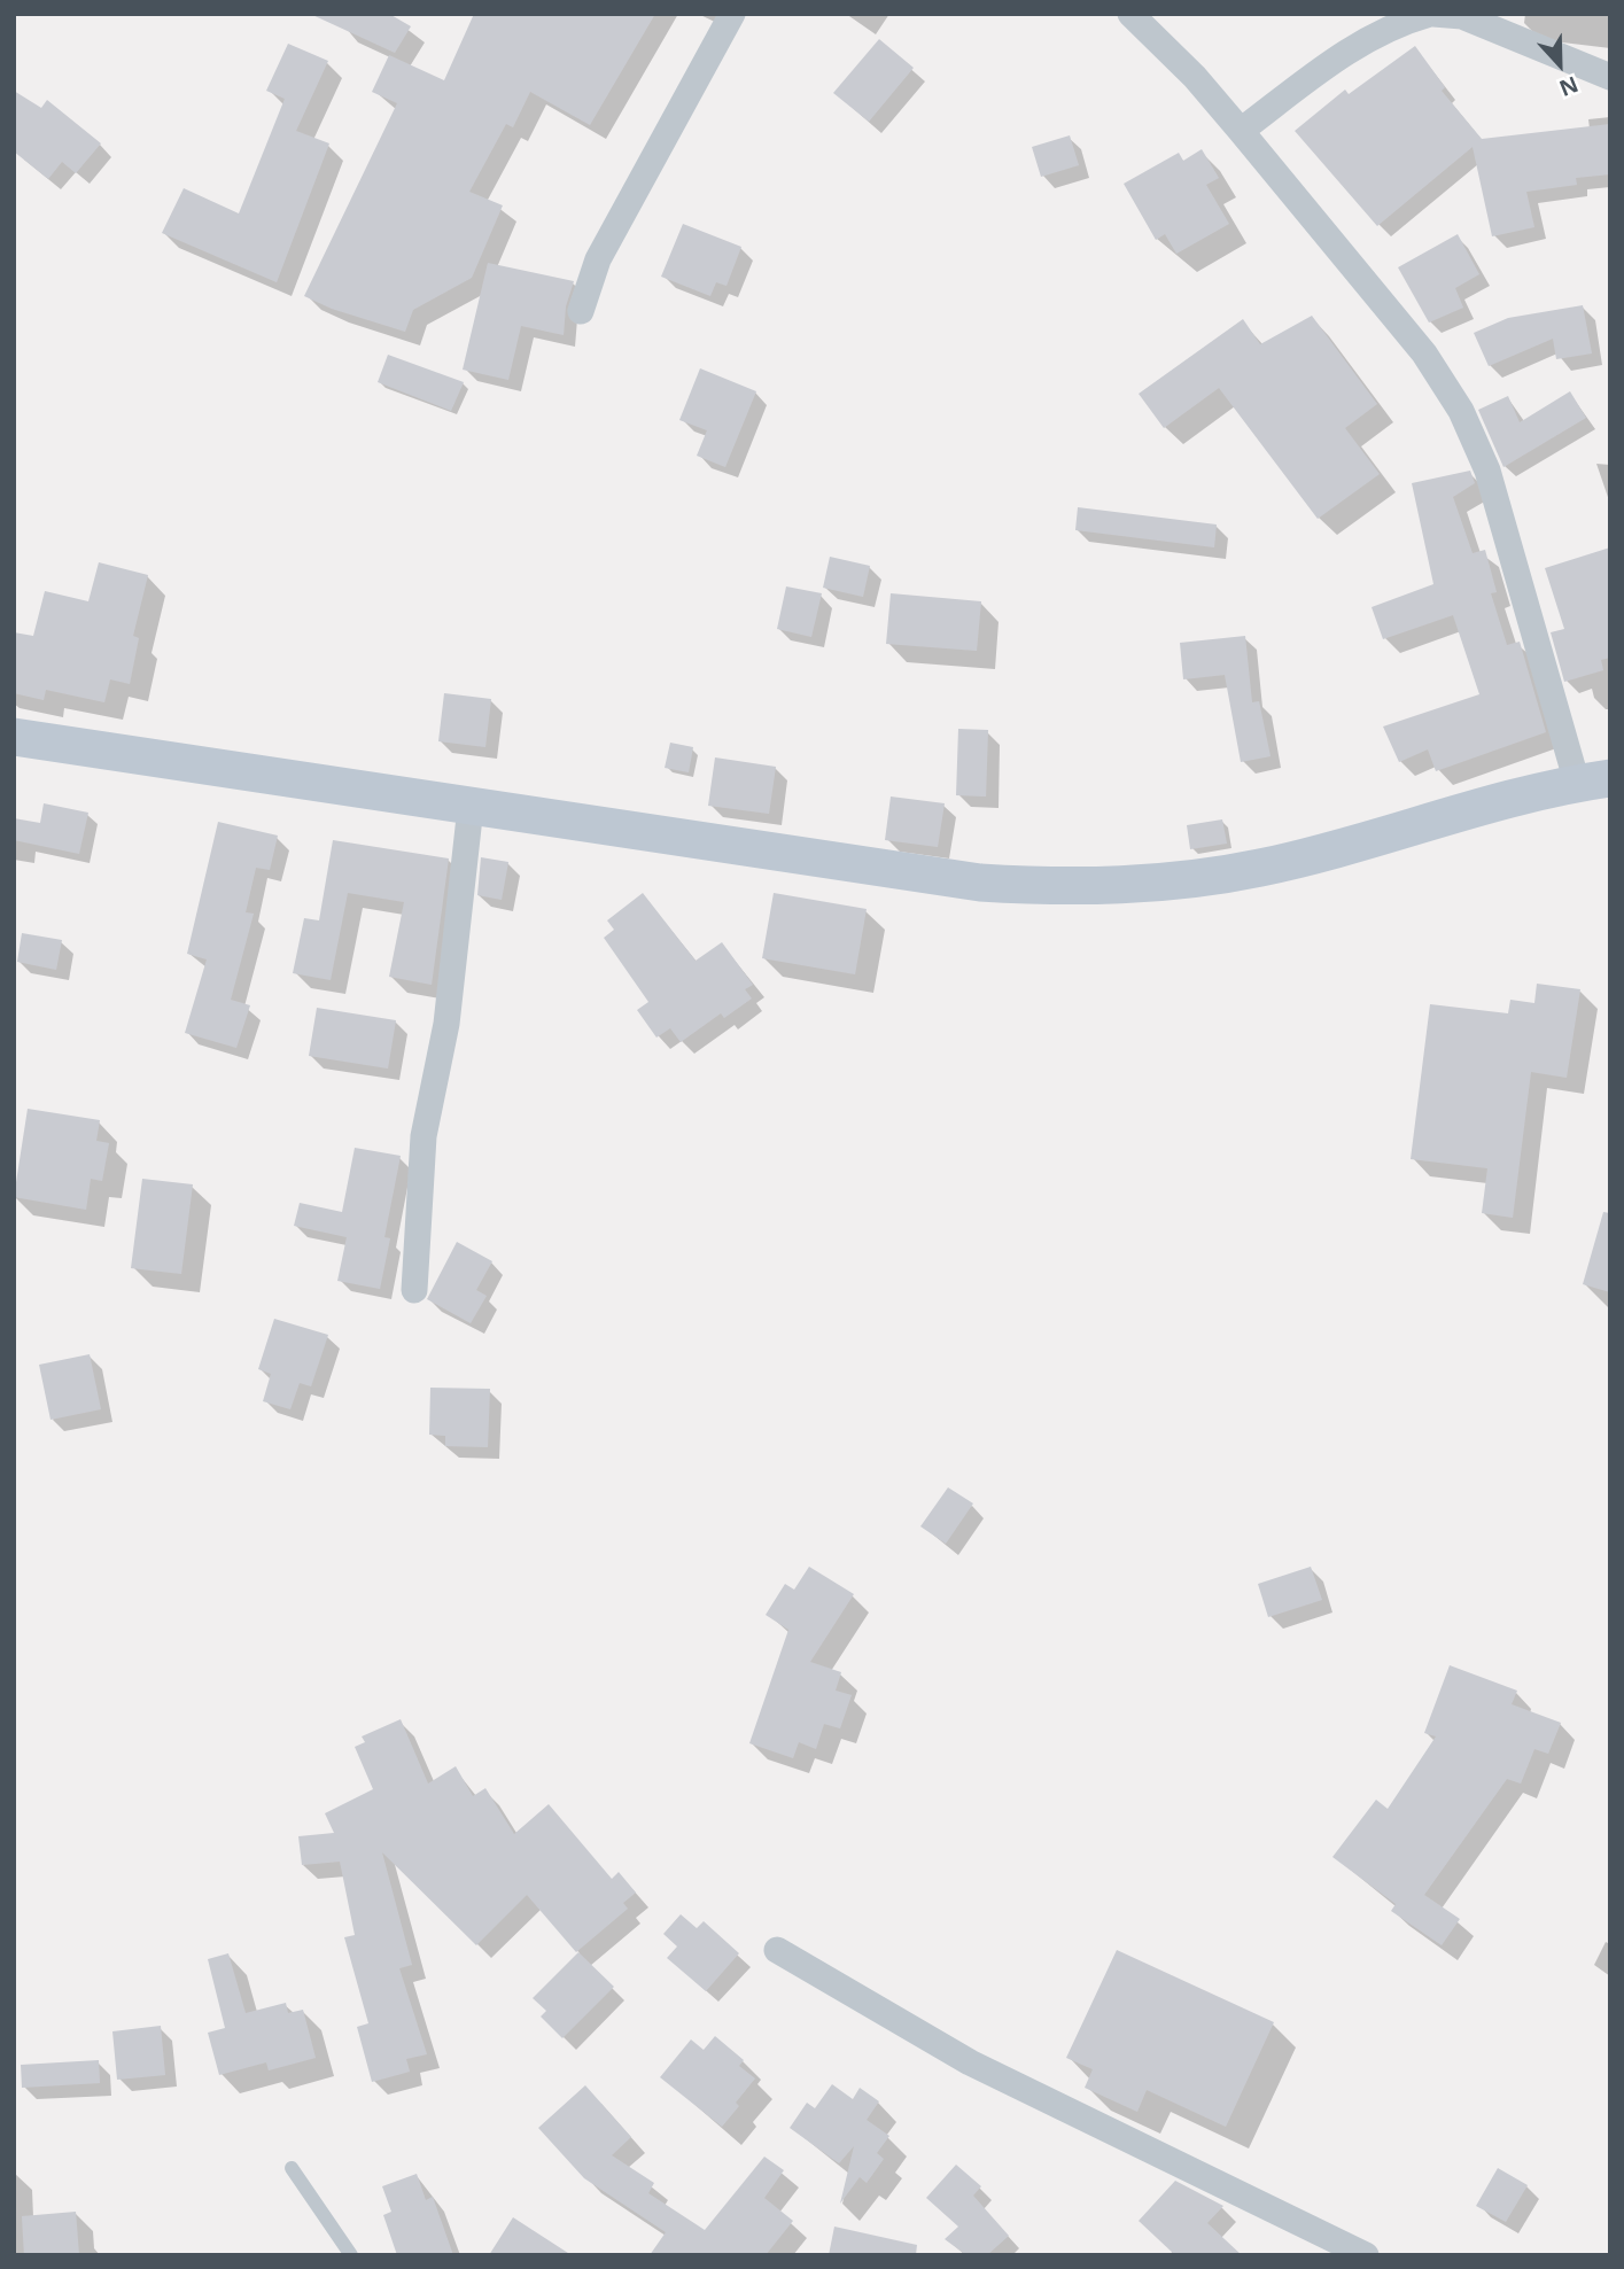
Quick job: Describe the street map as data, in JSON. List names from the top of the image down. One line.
{"north":"bottom"}
